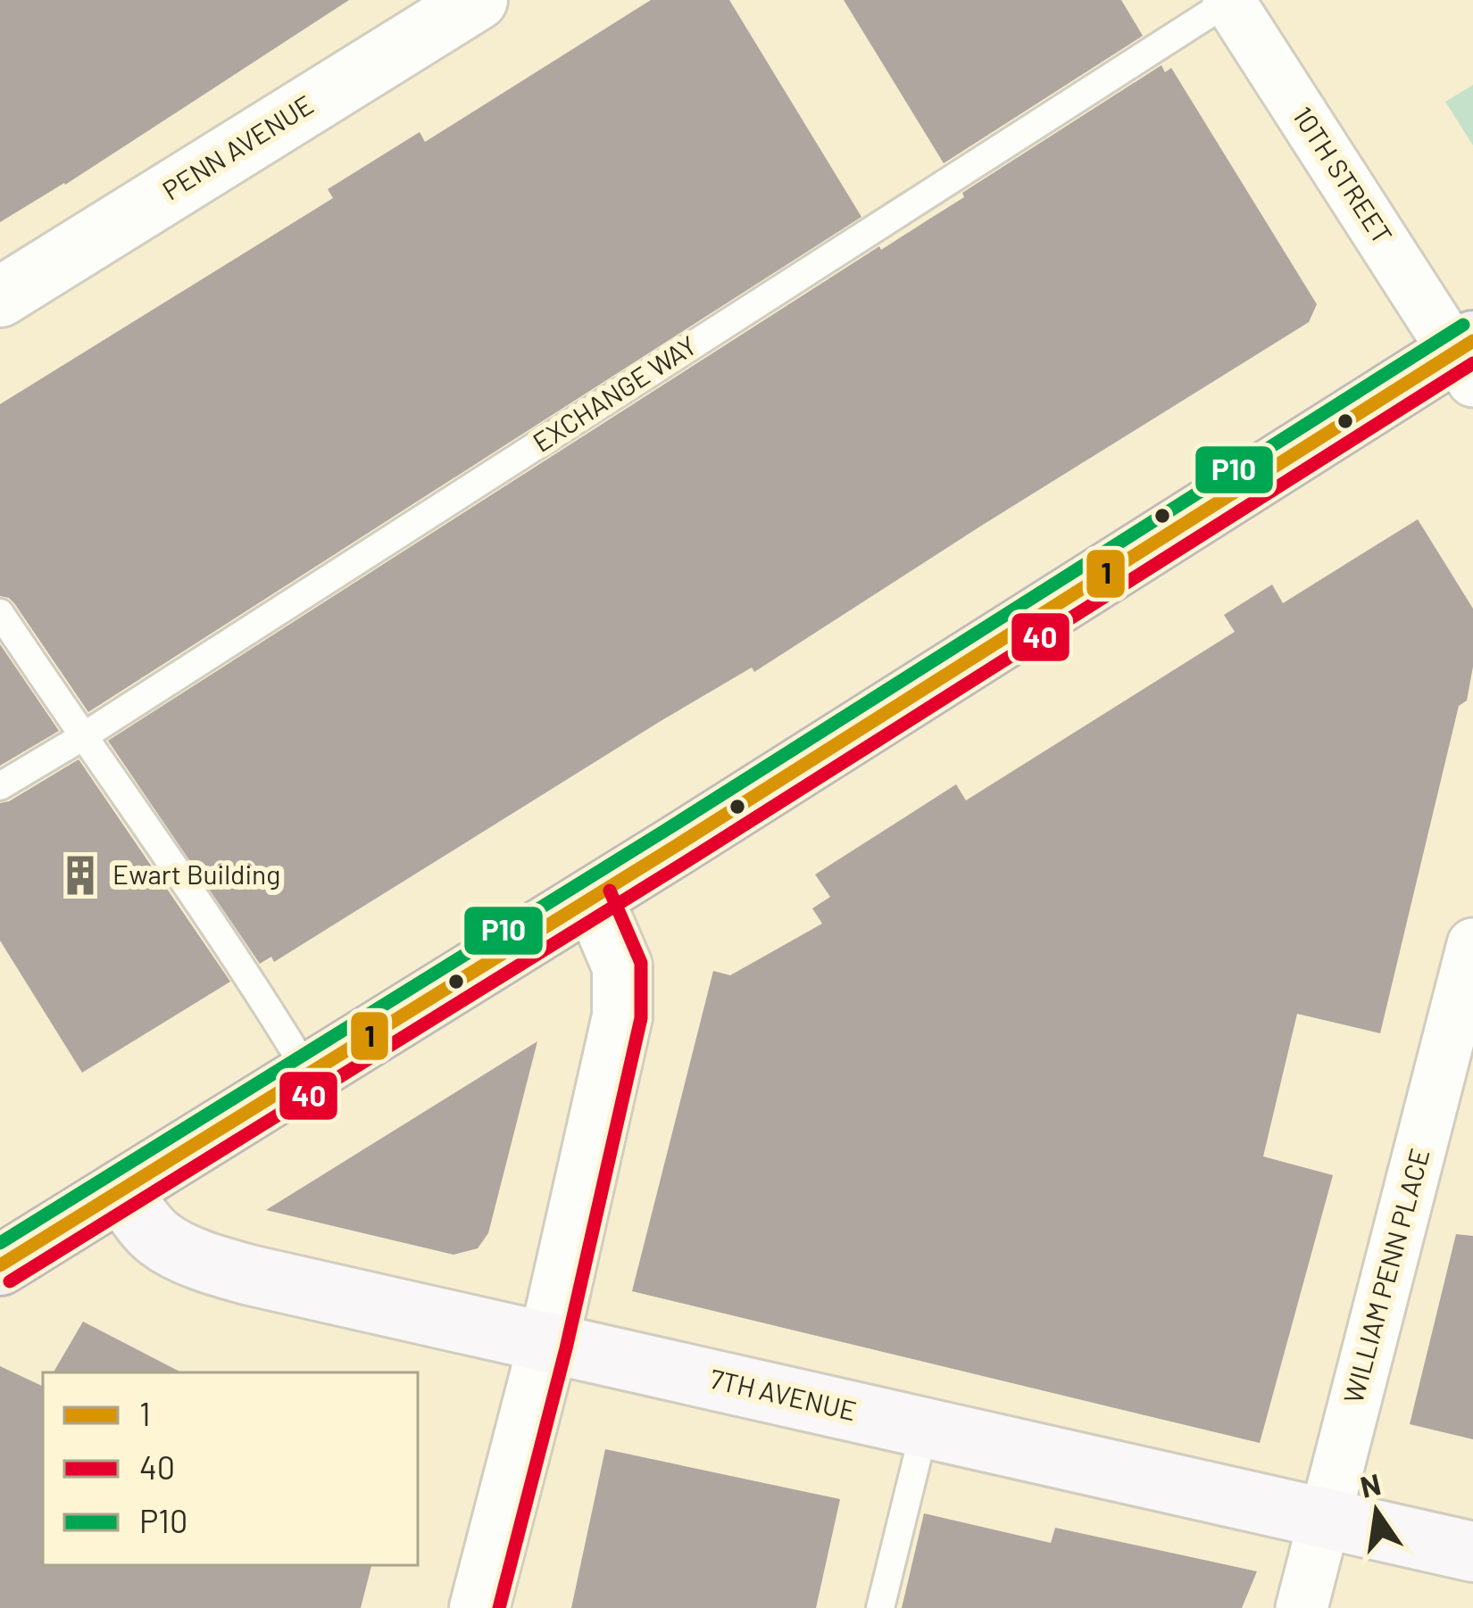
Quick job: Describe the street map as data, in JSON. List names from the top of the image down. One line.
{"streets":{"main road":["7TH AVENUE"],"street":["PENN AVENUE","10TH STREET","WILLIAM PENN PLACE"],"lane":["EXCHANGE WAY"]},"crossings":[["10TH STREET","EXCHANGE WAY"],["WILLIAM PENN PLACE","7TH AVENUE"]],"places":{"building":["Ewart Building"]},"lines":["transit line P10","transit line 1","transit line 40"],"legend":["1","40","P10"],"north":"top"}
